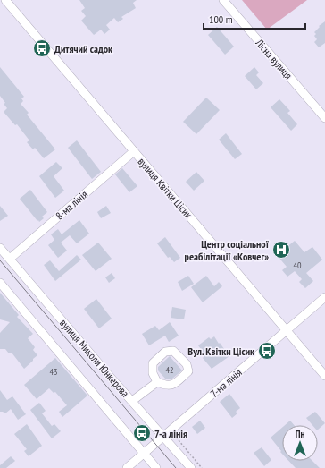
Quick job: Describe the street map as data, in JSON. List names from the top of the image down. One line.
{"streets":{"street":["Лісна вулиця","вулиця Квітки Цісик","8-ма лінія","вулиця Миколи Юнкерова","7-ма лінія"]},"crossings":[["вулиця Квітки Цісик","8-ма лінія"],["вулиця Квітки Цісик","7-ма лінія"],["8-ма лінія","вулиця Миколи Юнкерова"],["вулиця Миколи Юнкерова","7-ма лінія"]],"places":{"bus stop":["Дитячий садок","Вул. Квітки Цісик","7-а лінія"],"hospital":["Центр соціальної реабілітації «Ковчег»"]},"house_numbers":["40","42","43"],"scale_bar":"100 m","north":"top"}
